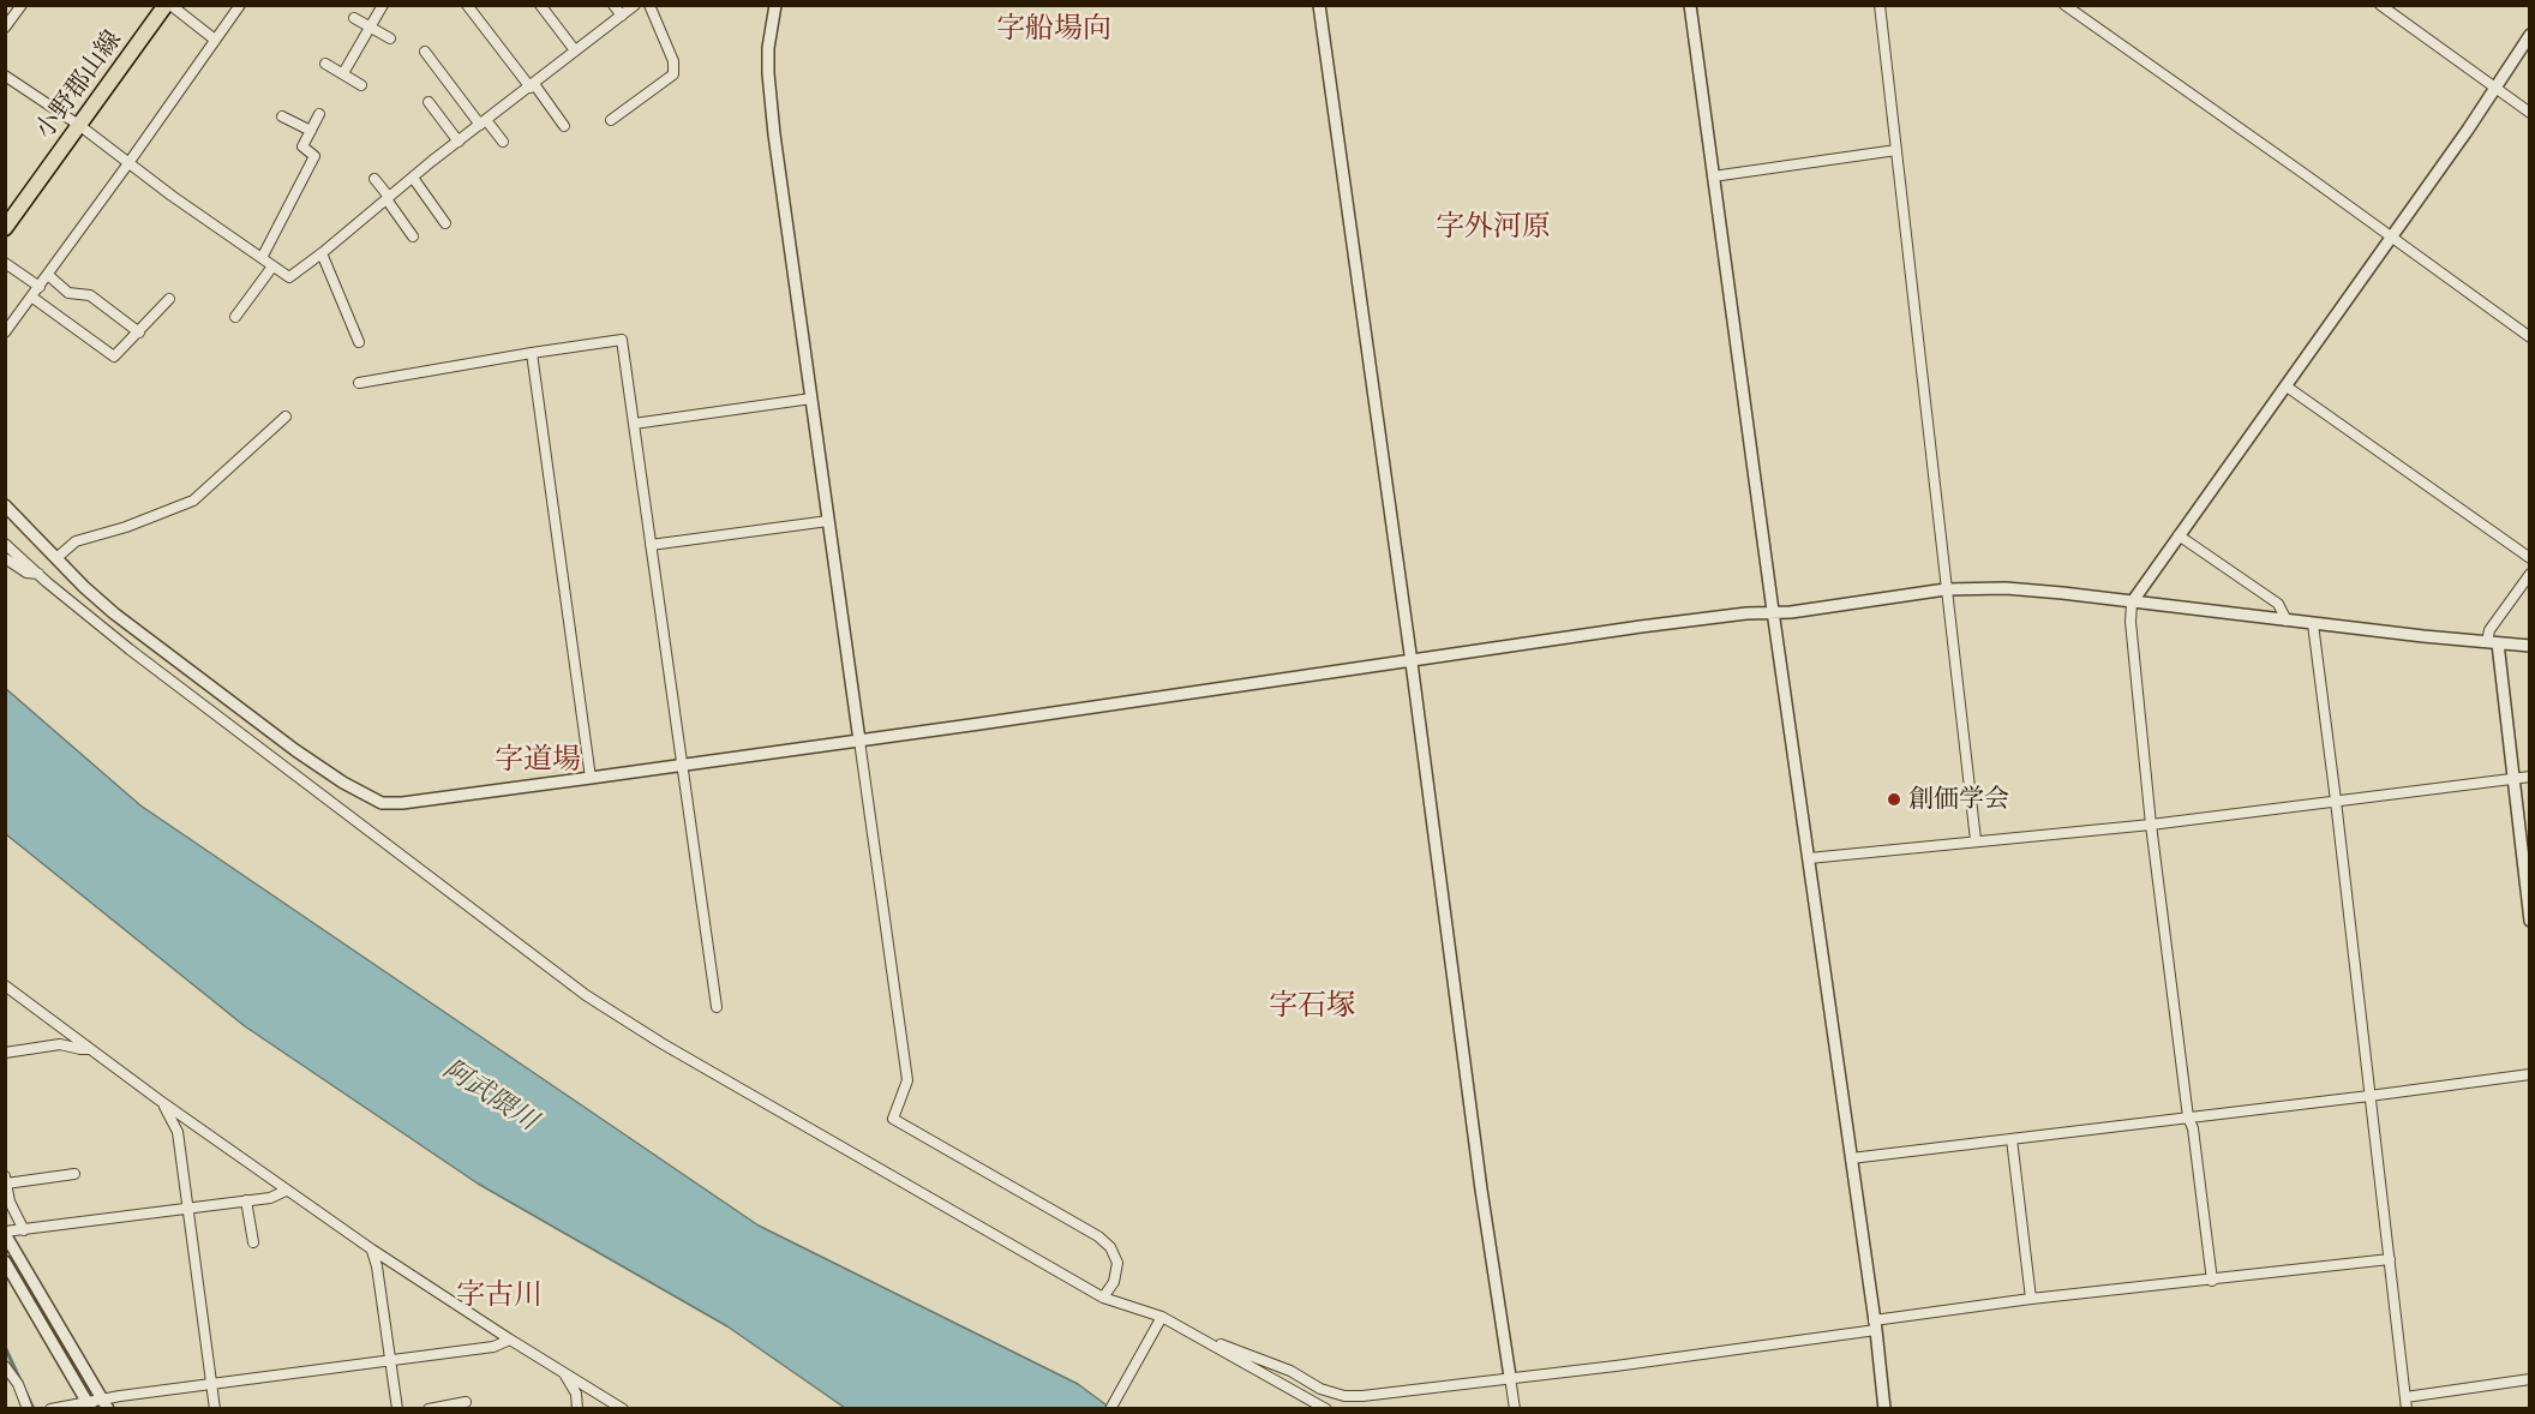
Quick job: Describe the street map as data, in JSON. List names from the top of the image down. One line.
{"streets":{"main road":["小野郡山線"]},"districts":["字船場向","字外河原","字道場","字石塚","字古川"],"water":["阿武隈川"],"places":["創価学会"]}
